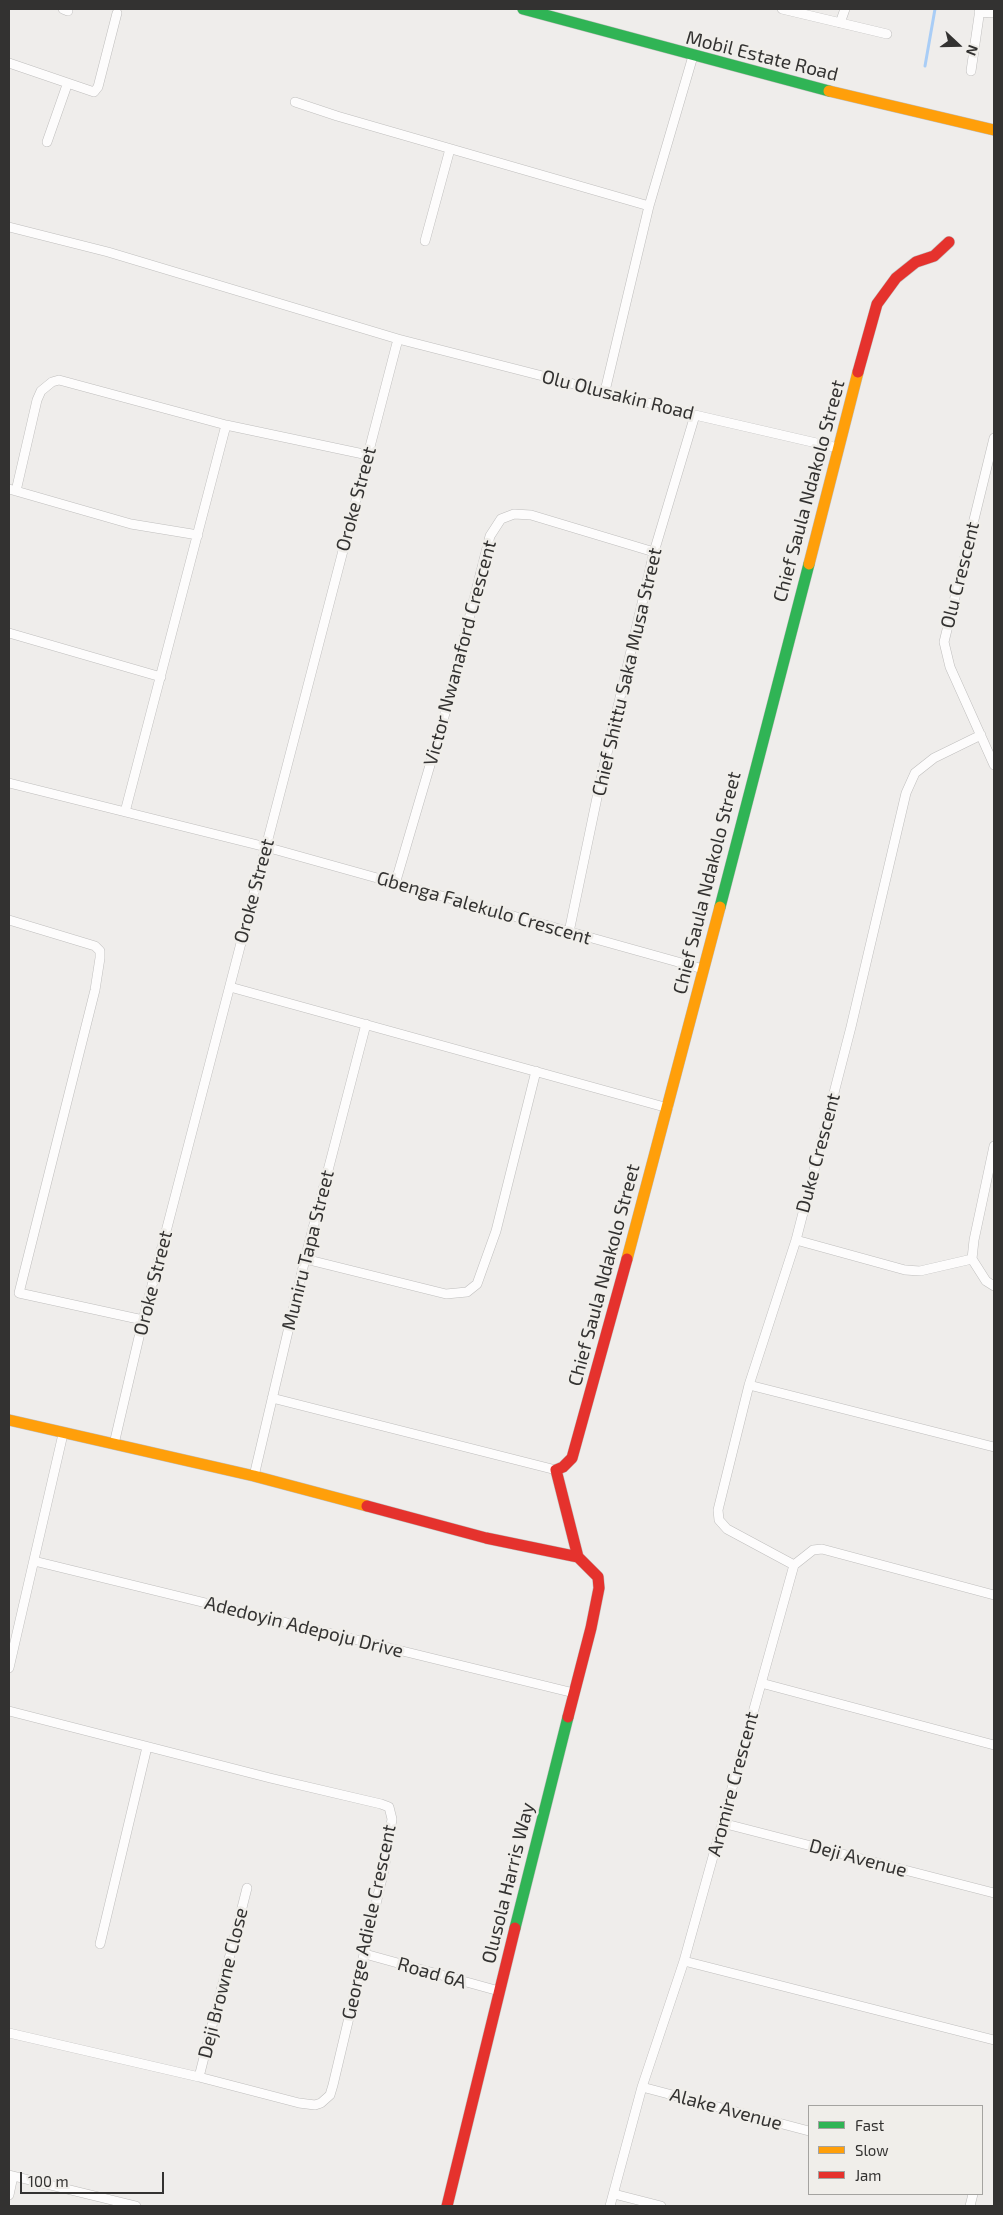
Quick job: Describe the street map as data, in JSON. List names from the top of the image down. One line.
{"streets":{"street":["Mobil Estate Road","Olu Olusakin Road","Chief Saula Ndakolo Street","Oroke Street","Olu Crescent","Victor Nwanaford Crescent","Chief Shittu Saka Musa Street","Gbenga Falekulo Crescent","Duke Crescent","Muniru Tapa Street","Adedoyin Adepoju Drive","Aromire Crescent","Deji Avenue","Olusola Harris Way","George Adiele Crescent","Road 6A","Deji Browne Close","Alake Avenue"]},"crossings":[["Olu Olusakin Road","Chief Saula Ndakolo Street"],["Olu Olusakin Road","Oroke Street"],["Olu Olusakin Road","Chief Shittu Saka Musa Street"],["Chief Saula Ndakolo Street","Gbenga Falekulo Crescent"],["Oroke Street","Gbenga Falekulo Crescent"],["Olu Crescent","Duke Crescent"],["Victor Nwanaford Crescent","Chief Shittu Saka Musa Street"],["Victor Nwanaford Crescent","Gbenga Falekulo Crescent"],["Chief Shittu Saka Musa Street","Gbenga Falekulo Crescent"],["Duke Crescent","Aromire Crescent"],["Adedoyin Adepoju Drive","Olusola Harris Way"],["Aromire Crescent","Deji Avenue"],["Aromire Crescent","Alake Avenue"],["Olusola Harris Way","Road 6A"],["George Adiele Crescent","Road 6A"],["George Adiele Crescent","Deji Browne Close"]],"legend":["Fast","Slow","Jam"],"scale_bar":"100 m","north":"right"}
